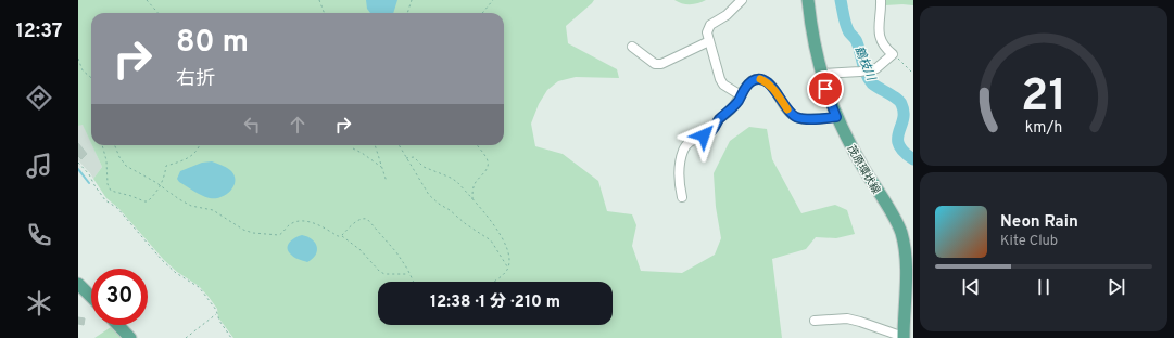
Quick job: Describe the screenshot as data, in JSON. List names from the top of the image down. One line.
{"streets":{"main road":["茂原環状線"]},"water":["鶴枝川"],"page":{"tabs":"12:37","turn":["80 m","右折"],"song":["Neon Rain","Kite Club"],"limit":"30","trip":"12:38 · 1 分 · 210 m","gauge":["21","km/h"]}}
